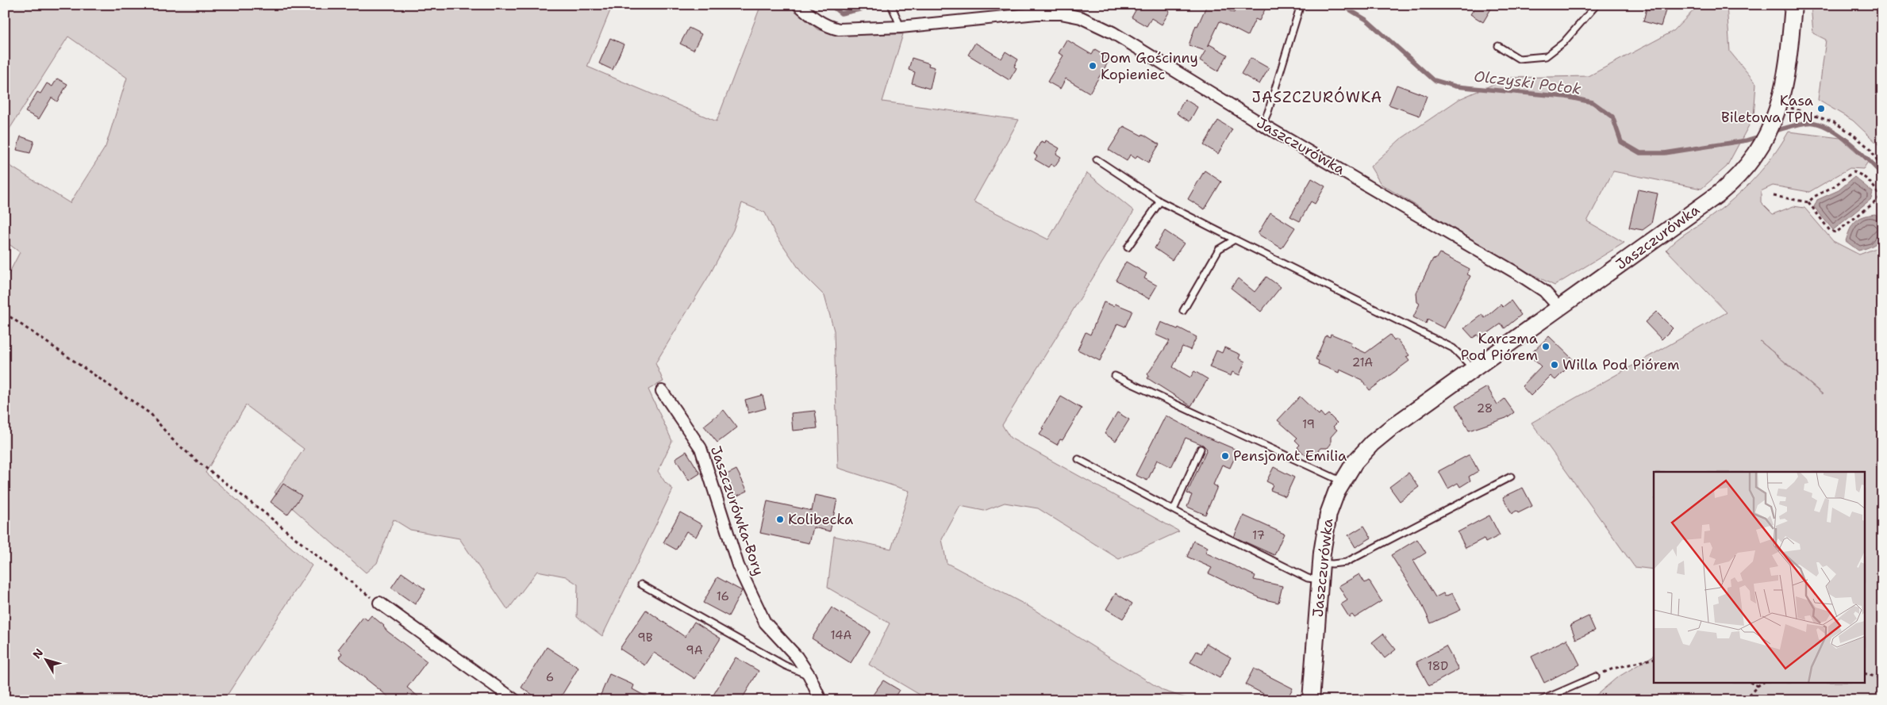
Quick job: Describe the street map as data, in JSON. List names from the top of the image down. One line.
{"streets":{"street":["Jaszczurówka","Jaszczurówka-Bory"]},"districts":["JASZCZURÓWKA"],"water":["Olczyski Potok"],"places":["Dom Gościnny Kopieniec","Kasa Biletowa TPN","Karczma Pod Piórem","Willa Pod Piórem","Pensjonat Emilia","Kolibecka"],"house_numbers":["21A","28","19","17","16","14A","9B","9A","18D","6"],"north":"top left"}
